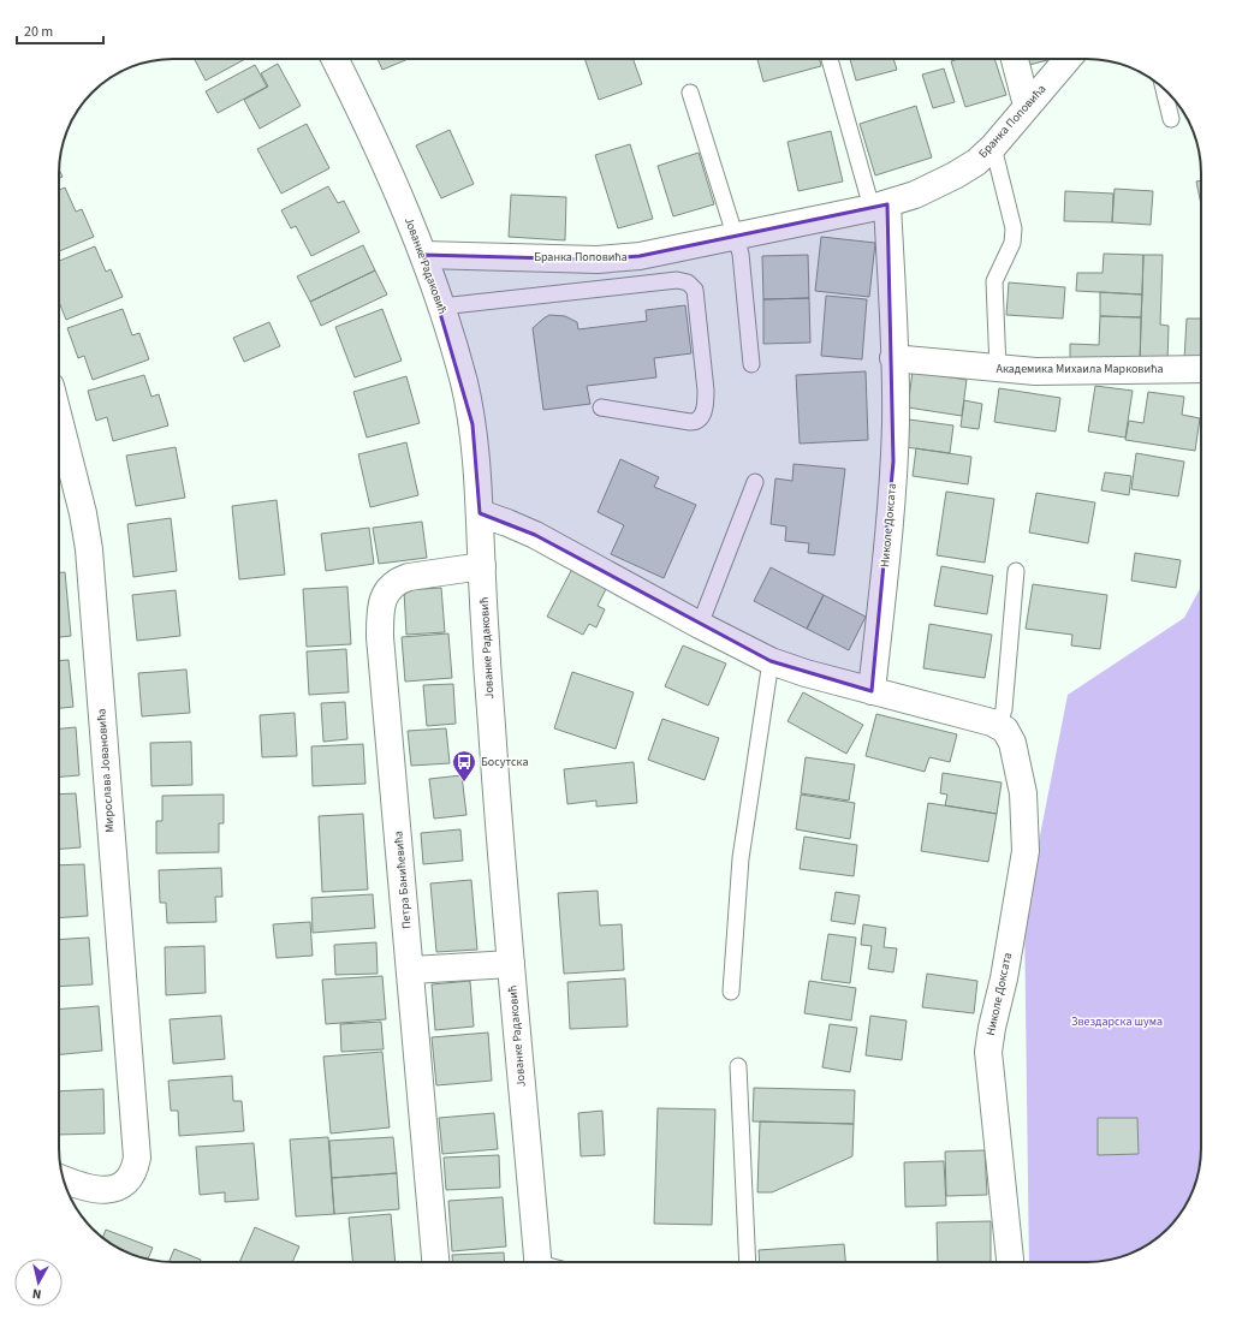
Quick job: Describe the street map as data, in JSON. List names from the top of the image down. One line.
{"streets":{"street":["Бранка Поповића","Јованке Радаковић","Академика Михаила Марковића","Николе Доксата","Мирослава Јовановића","Петра Банићевића"]},"crossings":[["Бранка Поповића","Јованке Радаковић"],["Јованке Радаковић","Петра Банићевића"],["Академика Михаила Марковића","Николе Доксата"]],"parks":["Звездарска шума"],"places":{"bus stop":["Босутска"]},"scale_bar":"20 m","north":"bottom"}
